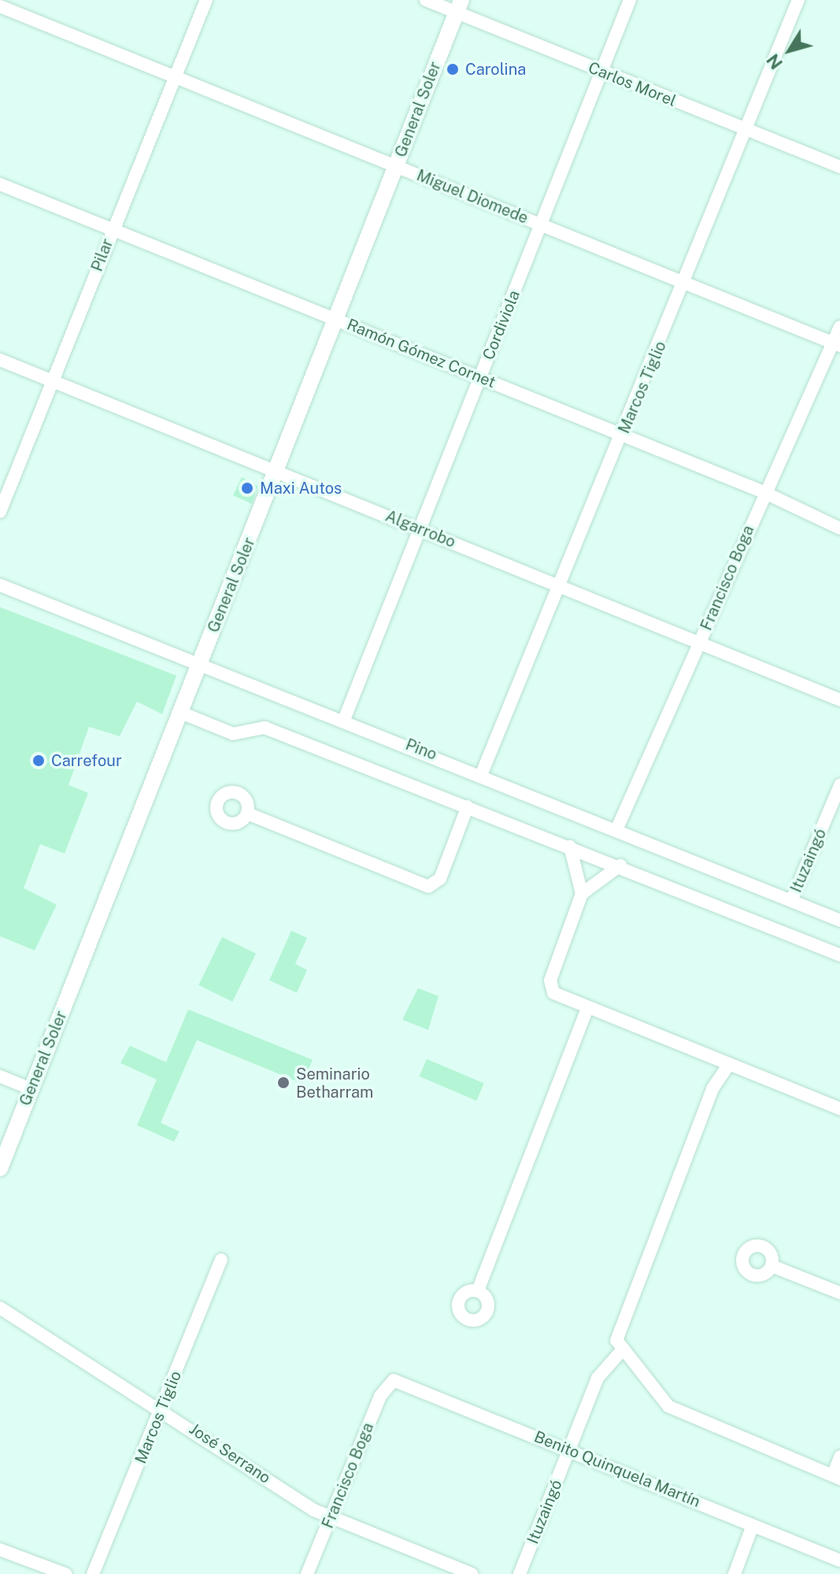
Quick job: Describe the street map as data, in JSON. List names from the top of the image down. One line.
{"streets":{"street":["Carlos Morel","General Soler","Miguel Diomede","Pilar","Cordiviola","Ramón Gómez Cornet","Marcos Tiglio","Algarrobo","Francisco Boga","Pino","Ituzaingó","José Serrano","Benito Quinquela Martín"]},"crossings":[["Carlos Morel","General Soler"],["Carlos Morel","Cordiviola"],["Carlos Morel","Marcos Tiglio"],["General Soler","Miguel Diomede"],["General Soler","Ramón Gómez Cornet"],["General Soler","Algarrobo"],["General Soler","Pino"],["Miguel Diomede","Pilar"],["Miguel Diomede","Cordiviola"],["Miguel Diomede","Marcos Tiglio"],["Miguel Diomede","Francisco Boga"],["Pilar","Ramón Gómez Cornet"],["Pilar","Algarrobo"],["Cordiviola","Ramón Gómez Cornet"],["Cordiviola","Algarrobo"],["Cordiviola","Pino"],["Ramón Gómez Cornet","Marcos Tiglio"],["Ramón Gómez Cornet","Francisco Boga"],["Marcos Tiglio","Algarrobo"],["Marcos Tiglio","Pino"],["Marcos Tiglio","José Serrano"],["Algarrobo","Francisco Boga"],["Francisco Boga","Pino"],["Francisco Boga","José Serrano"],["Francisco Boga","Benito Quinquela Martín"],["Pino","Ituzaingó"],["Ituzaingó","Benito Quinquela Martín"]],"places":["Carolina","Maxi Autos","Carrefour","Seminario Betharram"],"north":"bottom left"}
